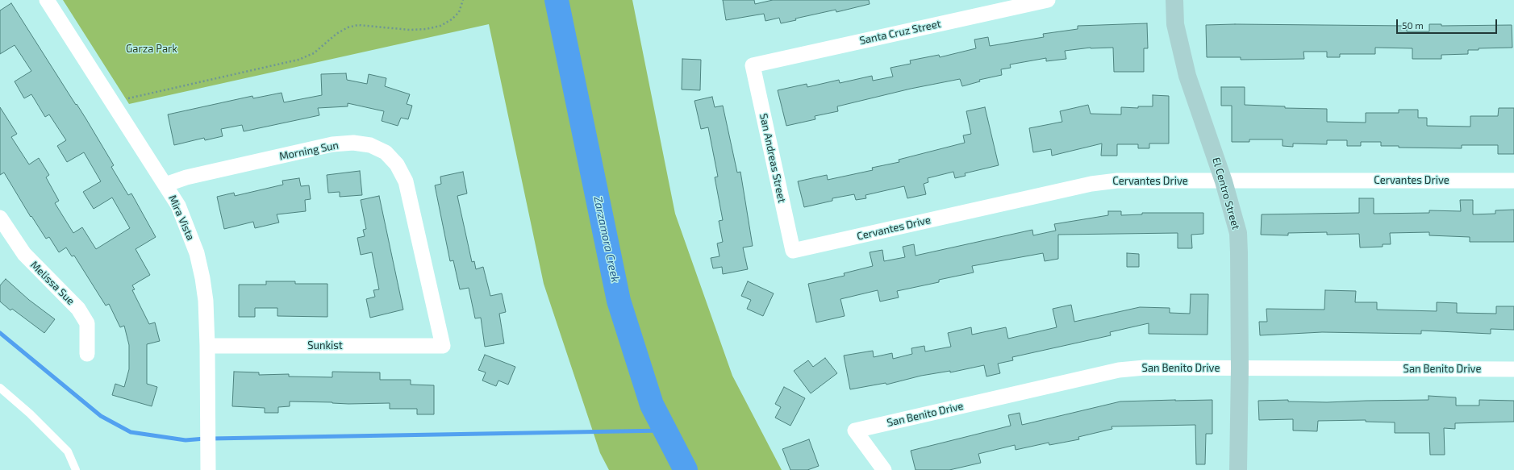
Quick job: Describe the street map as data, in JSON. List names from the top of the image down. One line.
{"streets":{"street":["Santa Cruz Street","Morning Sun","San Andreas Street","Cervantes Drive","El Centro Street","Mira Vista","Melissa Sue","Sunkist","San Benito Drive"]},"crossings":[["Santa Cruz Street","San Andreas Street"],["Morning Sun","Mira Vista"],["Morning Sun","Sunkist"],["San Andreas Street","Cervantes Drive"],["Cervantes Drive","El Centro Street"],["El Centro Street","San Benito Drive"],["Mira Vista","Sunkist"]],"water":["Zarzamora Creek"],"parks":["Garza Park"],"scale_bar":"50 m"}
